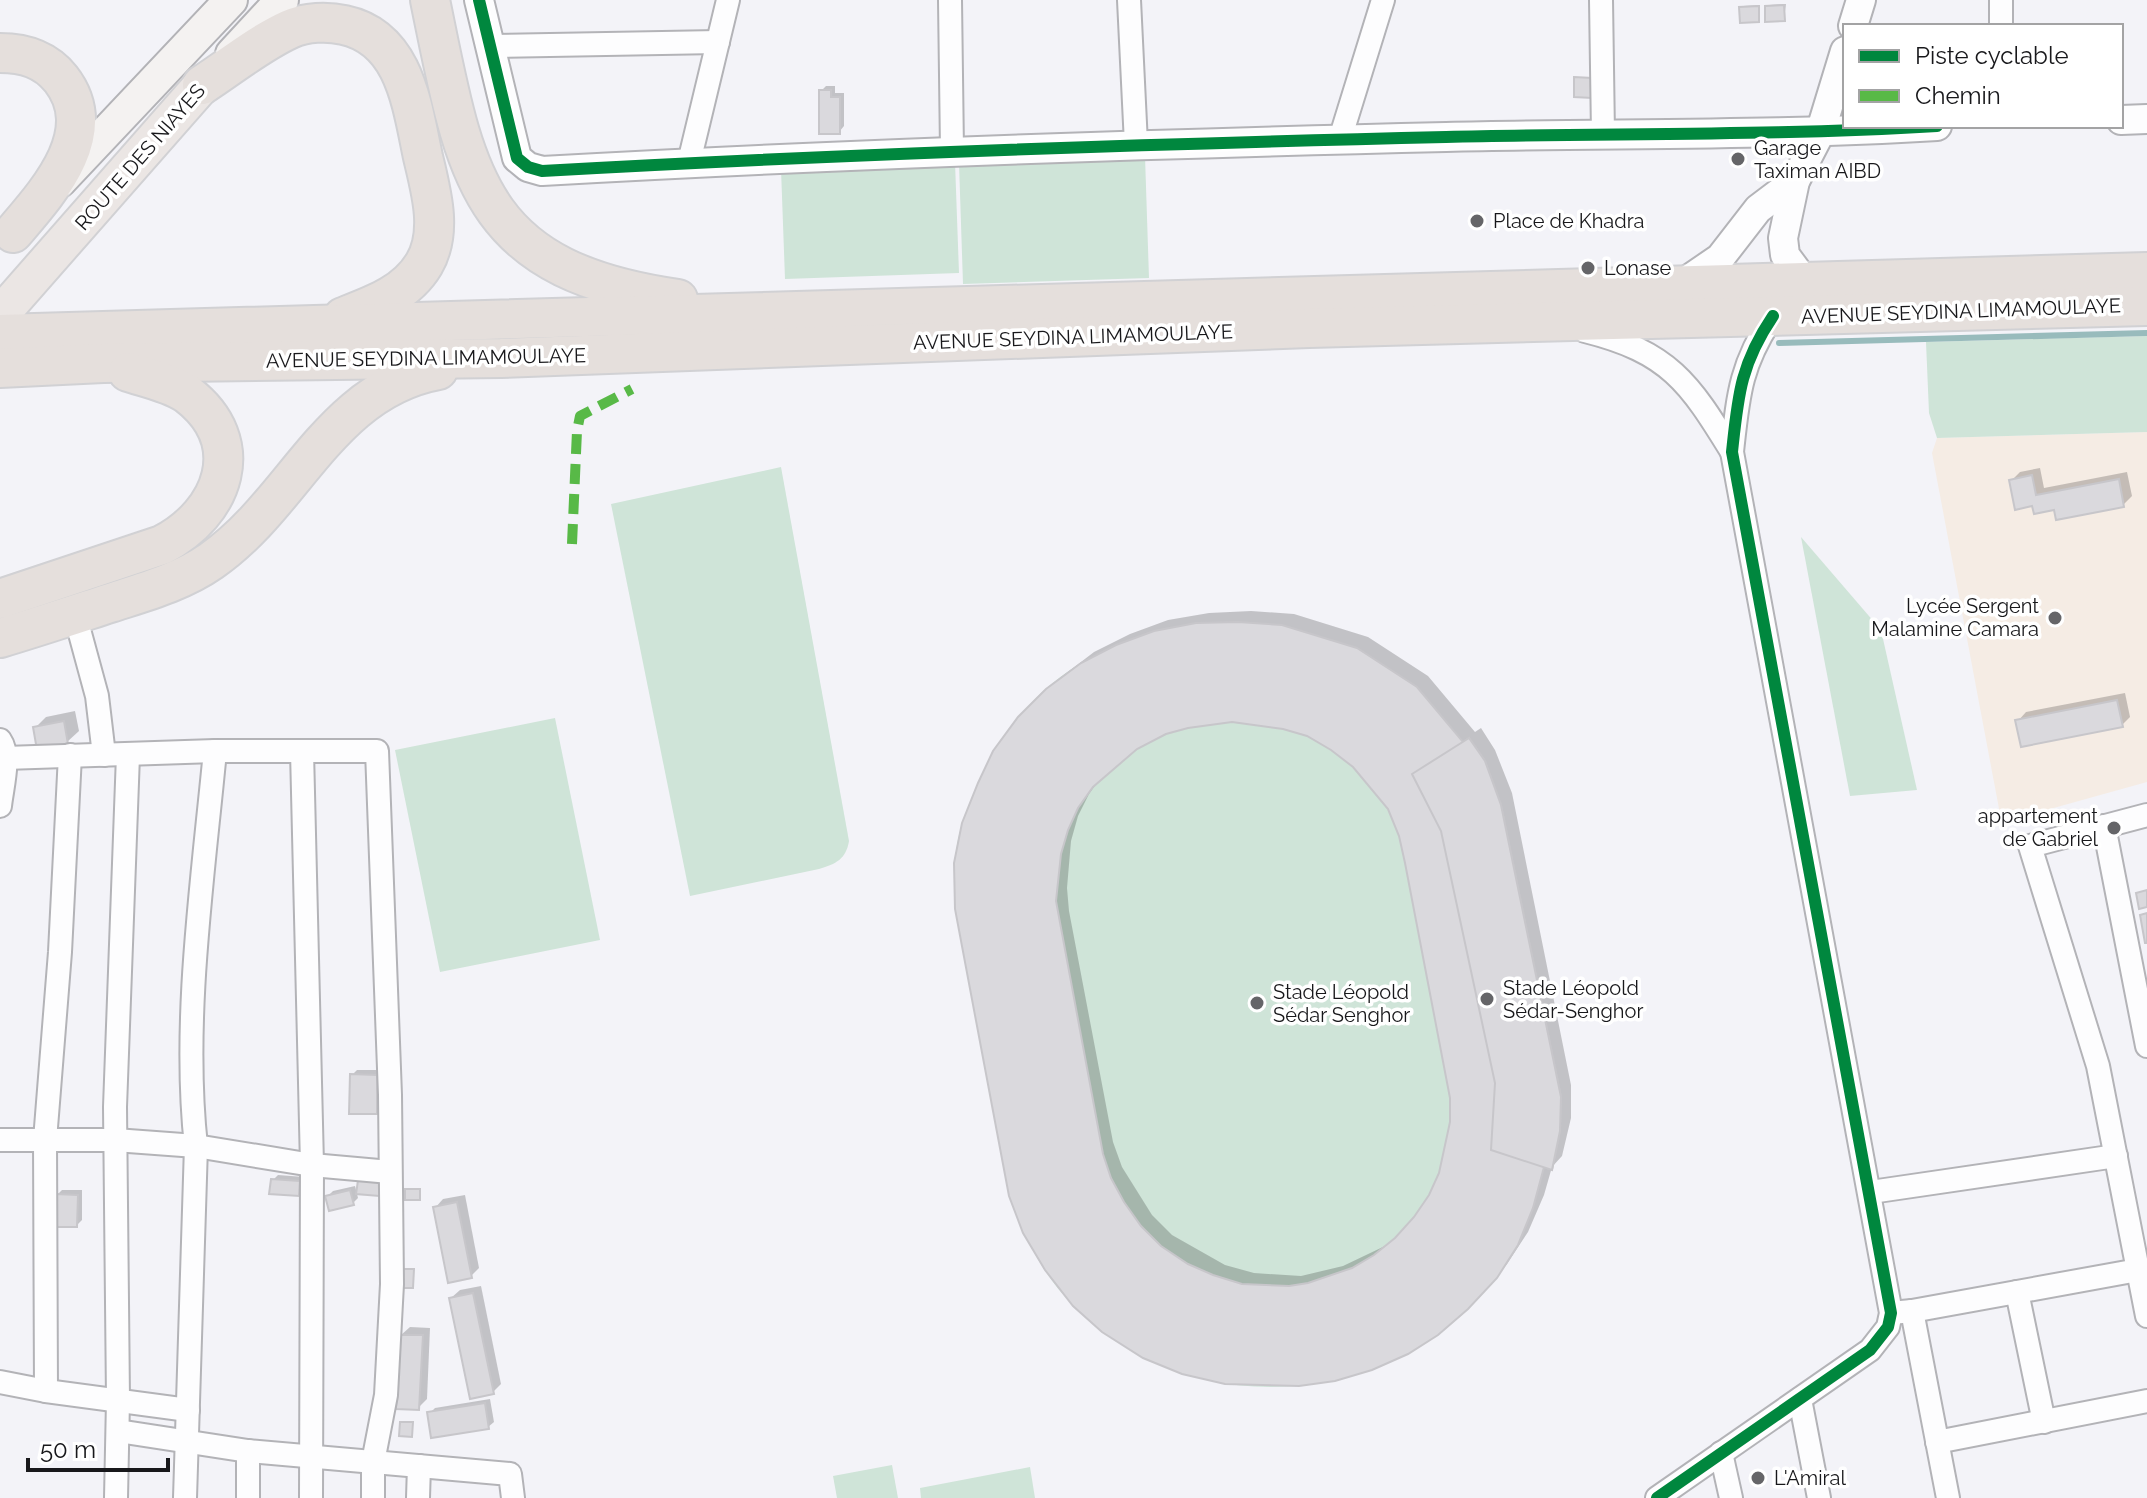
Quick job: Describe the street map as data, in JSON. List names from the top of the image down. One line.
{"streets":{"highway":["AVENUE SEYDINA LIMAMOULAYE"],"main road":["ROUTE DES NIAYES"]},"places":["Garage Taximan AIBD","Place de Khadra","Lonase","Lycée Sergent Malamine Camara","appartement de Gabriel","Stade Léopold Sédar-Senghor","Stade Léopold Sédar Senghor","L'Amiral"],"legend":["Piste cyclable","Chemin"],"scale_bar":"50 m"}
